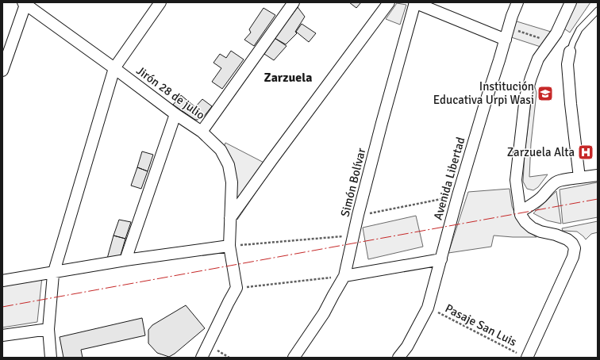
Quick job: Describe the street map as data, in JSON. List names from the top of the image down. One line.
{"streets":{"street":["Jirón 28 de julio","Avenida Libertad","Simón Bolívar"],"path":["Pasaje San Luis"]},"crossings":[["Avenida Libertad","Pasaje San Luis"]],"districts":["Zarzuela"],"places":{"school or university":["Institución Educativa Urpi Wasi"],"hospital":["Zarzuela Alta"]}}
